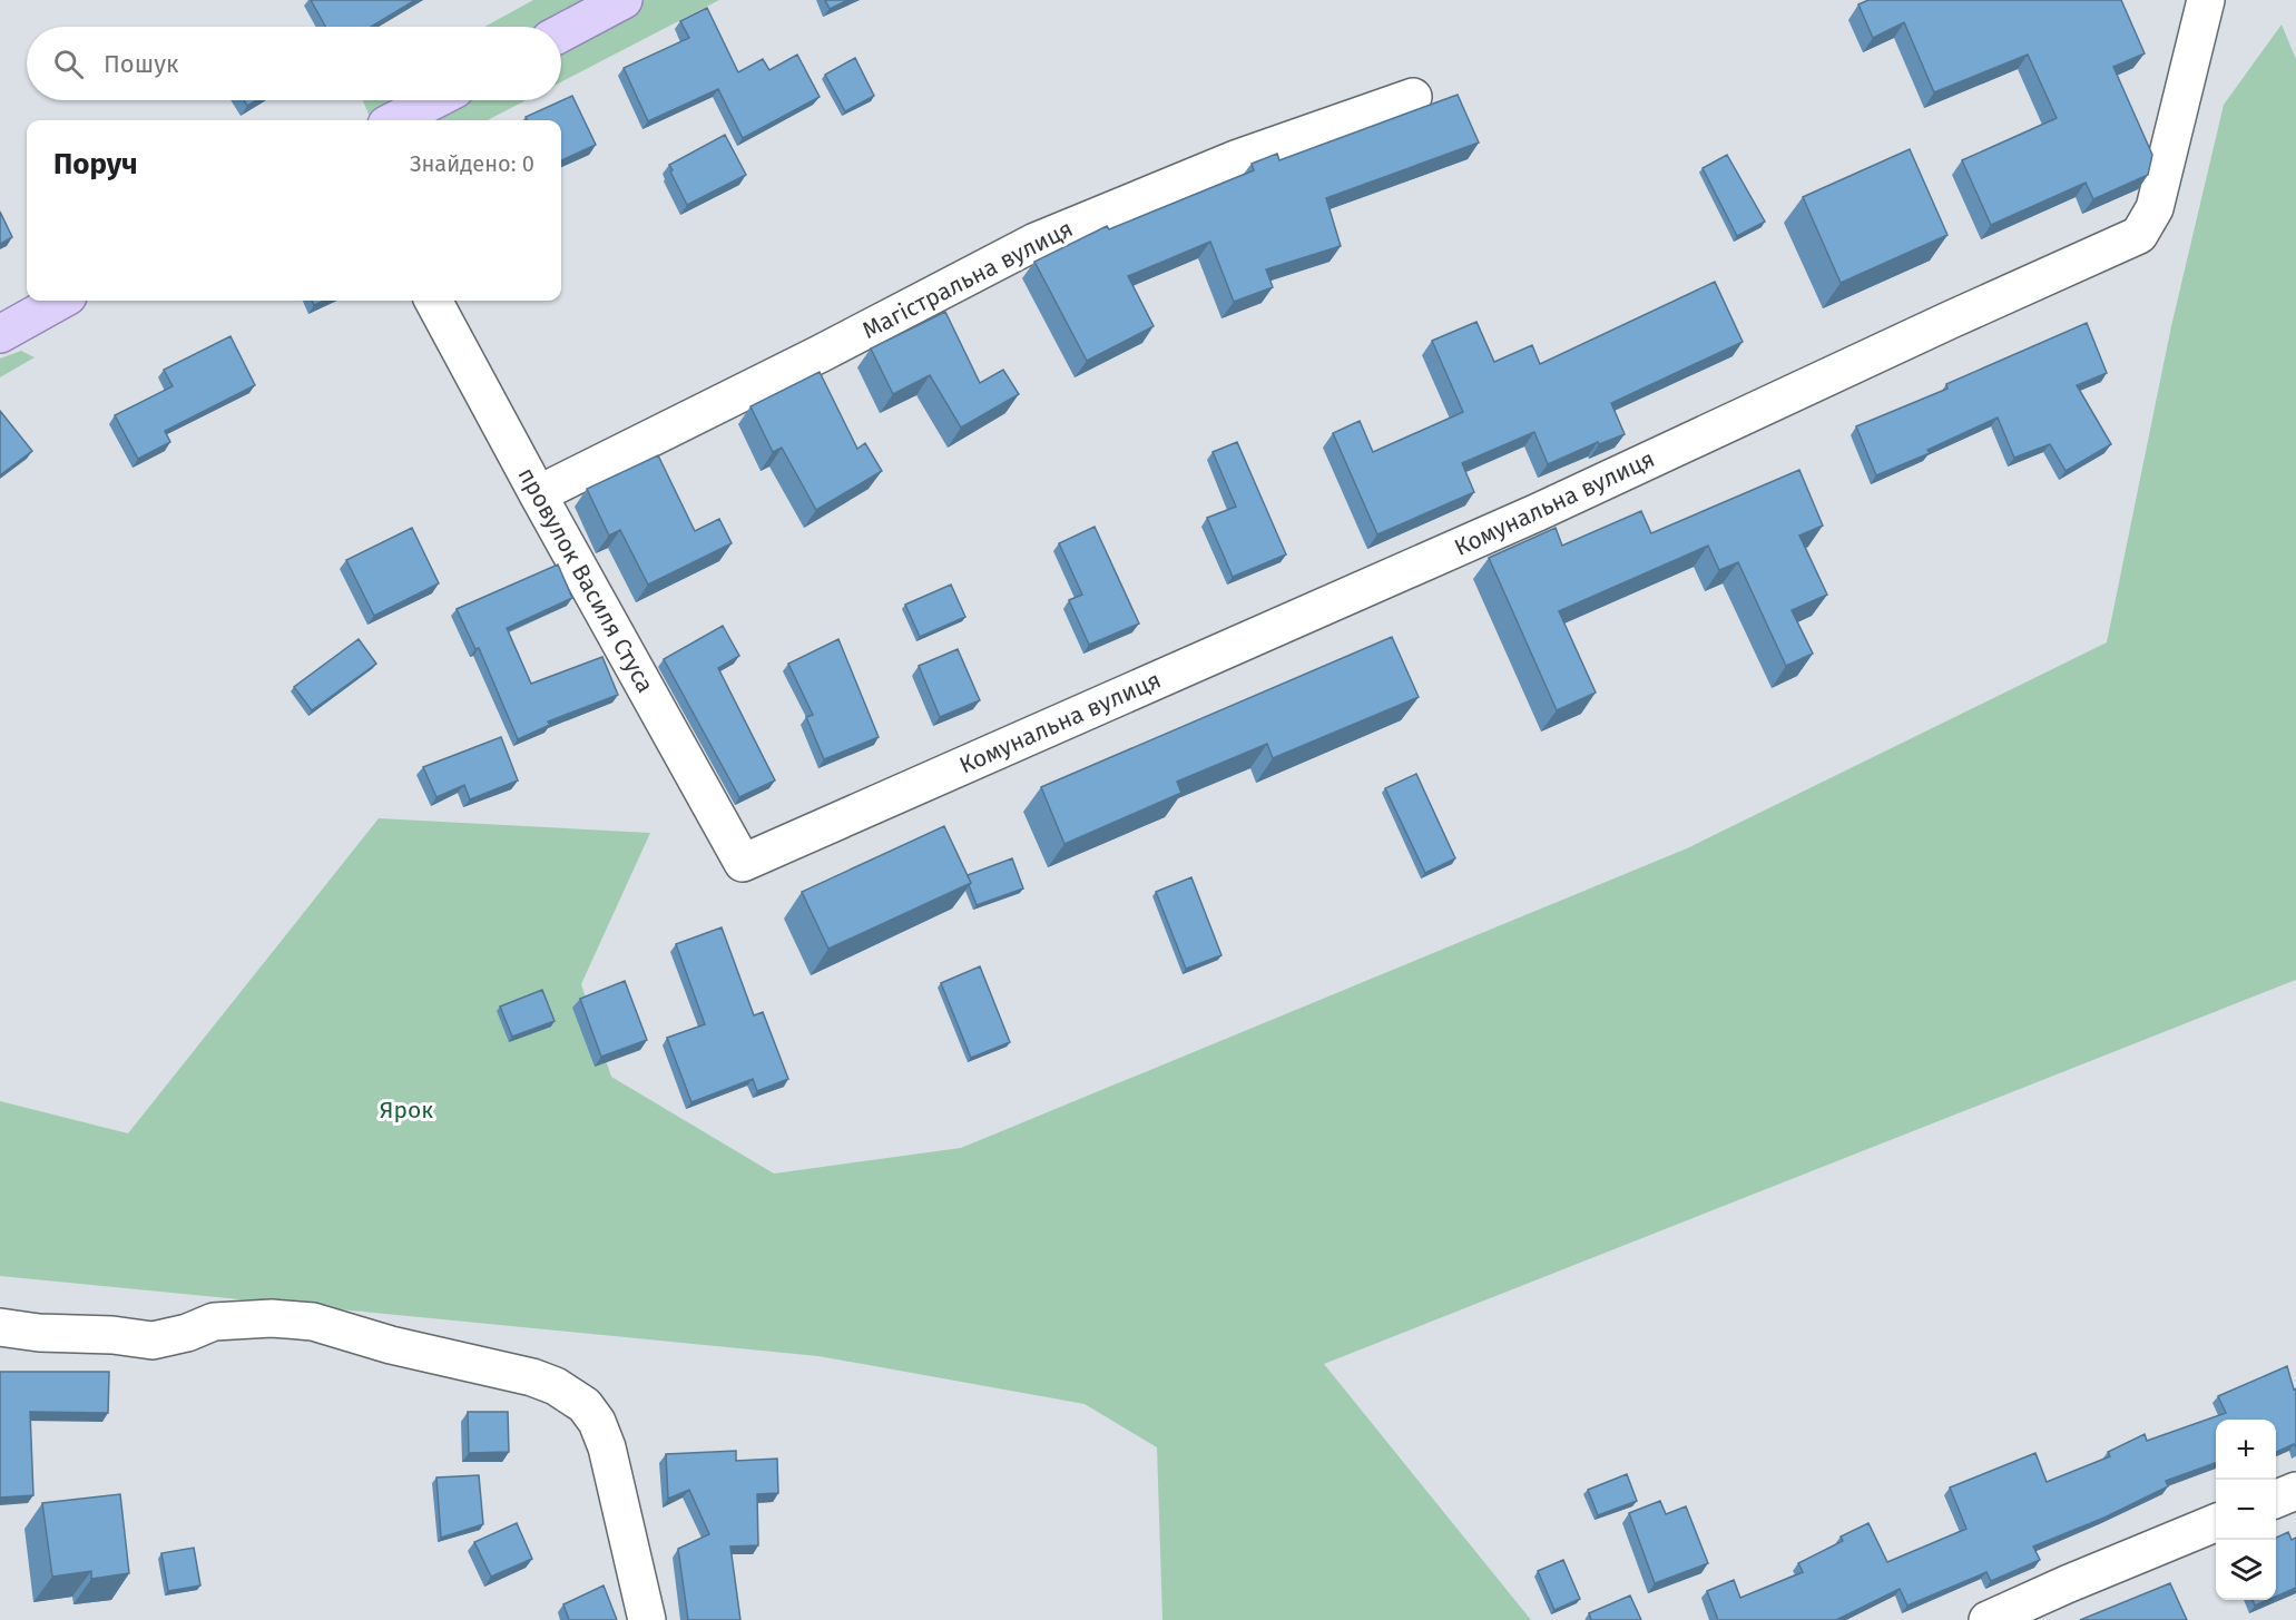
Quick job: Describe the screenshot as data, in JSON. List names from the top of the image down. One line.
{"streets":{"street":["Магістральна вулиця","Комунальна вулиця","провулок Василя Стуса"]},"crossings":[["Магістральна вулиця","провулок Василя Стуса"],["Комунальна вулиця","провулок Василя Стуса"]],"parks":["Ярок"],"page":{"search":"Пошук","heading":["Поруч","Знайдено: 0"],"map_buttons":["+","−"]}}
